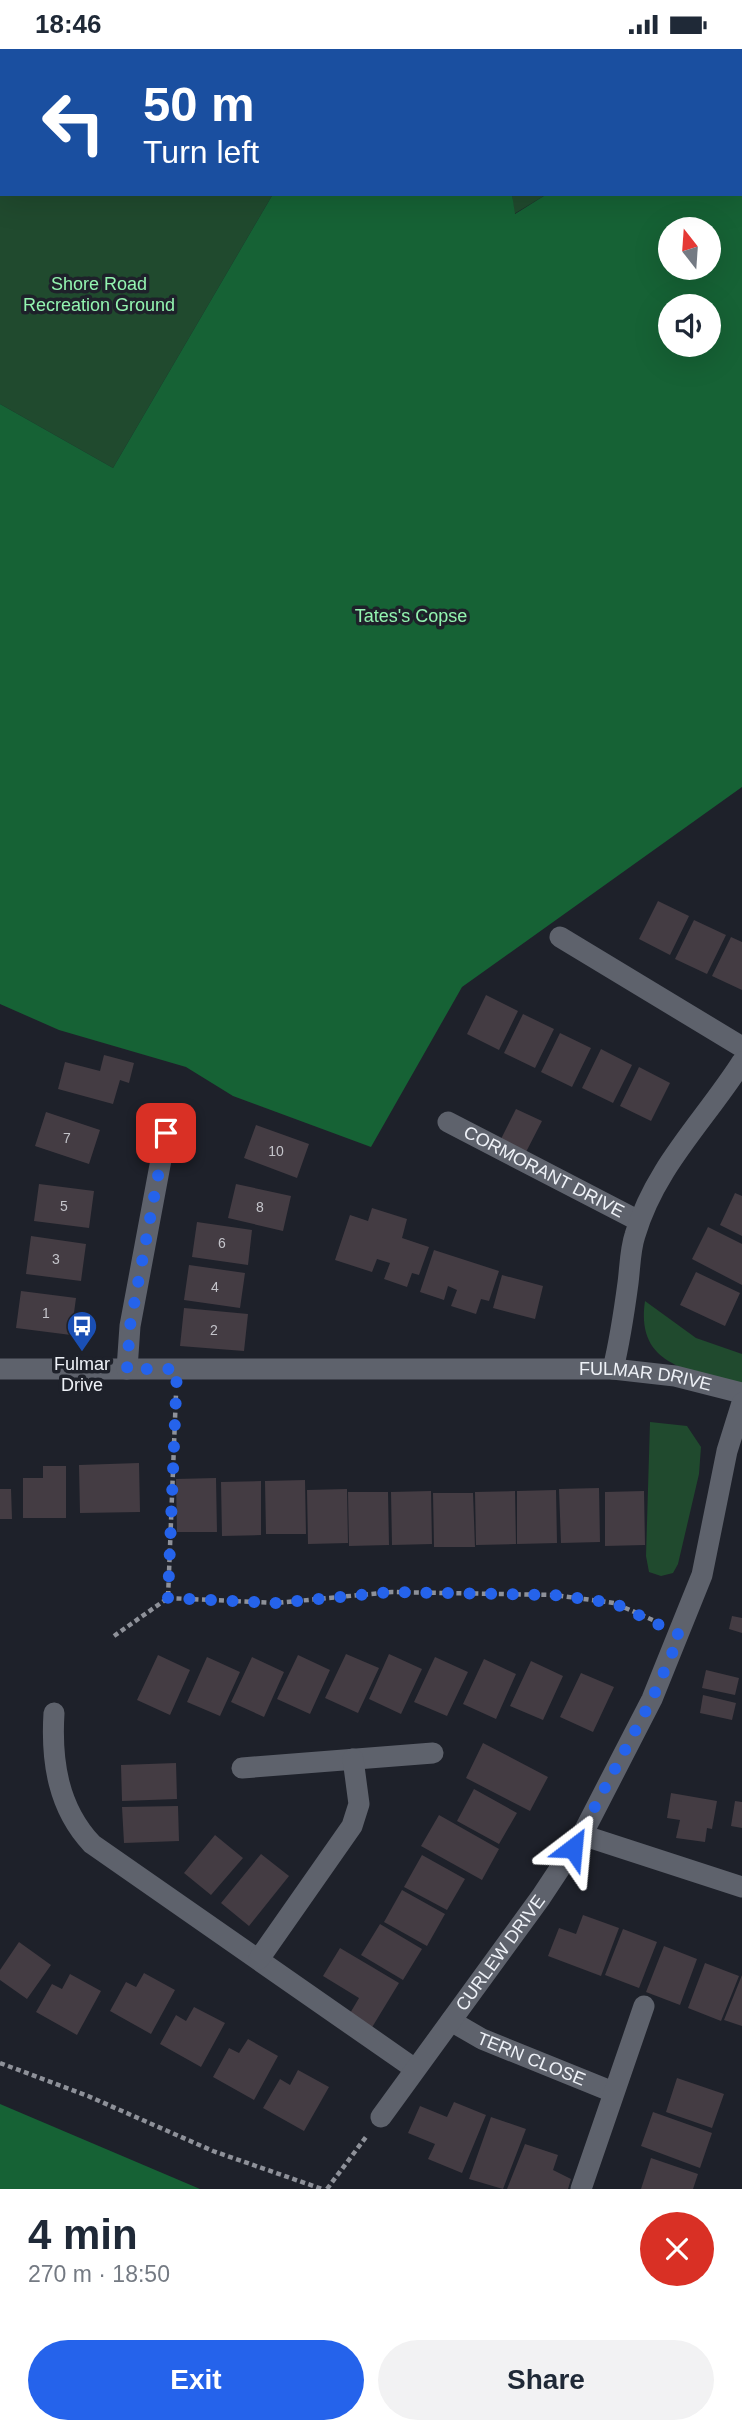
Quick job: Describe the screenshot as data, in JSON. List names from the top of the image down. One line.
{"streets":{"street":["CORMORANT DRIVE","FULMAR DRIVE","CURLEW DRIVE","TERN CLOSE"]},"crossings":[["CORMORANT DRIVE","FULMAR DRIVE"],["CURLEW DRIVE","TERN CLOSE"]],"parks":["Shore Road Recreation Ground","Tates's Copse"],"places":{"bus stop":["Fulmar Drive"]},"house_numbers":["7","10","5","8","6","3","4","1","2"],"north":"top","page":{"status":"18:46","turn":["50 m","Turn left"],"heading":["4 min","270 m · 18:50"],"buttons":["Exit","Share"]}}
